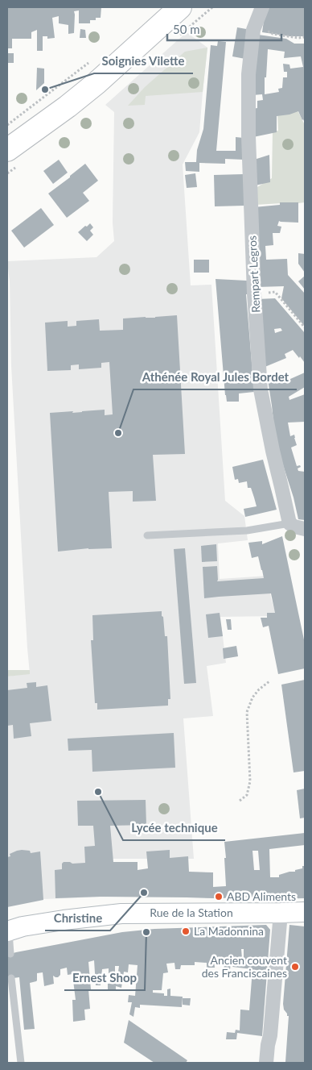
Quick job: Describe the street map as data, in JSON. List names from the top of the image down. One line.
{"streets":{"street":["Rempart Legros","Rue de la Station"]},"places":["Soignies Vilette","Athénée Royal Jules Bordet","Lycée technique","Christine","ABD Aliments","La Madonnina","Ernest Shop","Ancien couvent des Franciscaines"],"scale_bar":"50 m"}
